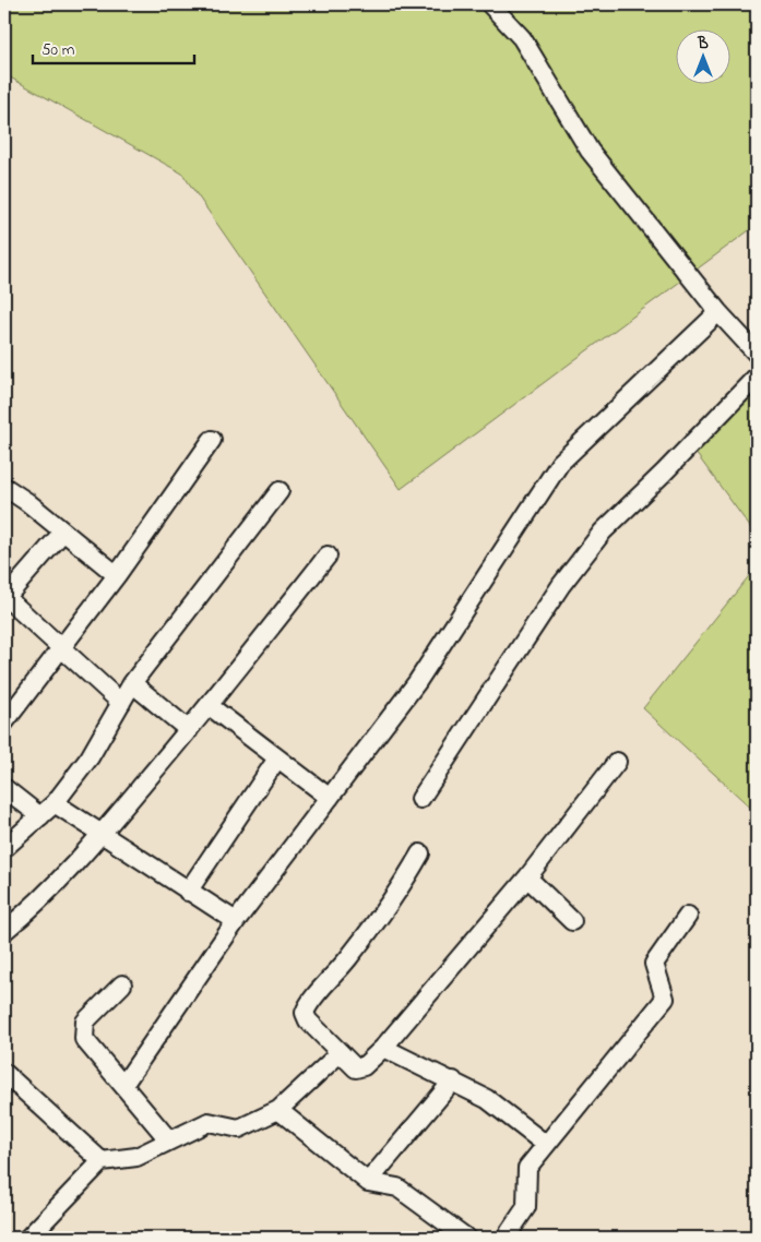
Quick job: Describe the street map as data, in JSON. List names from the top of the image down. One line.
{"scale_bar":"50 m","north":"top"}
